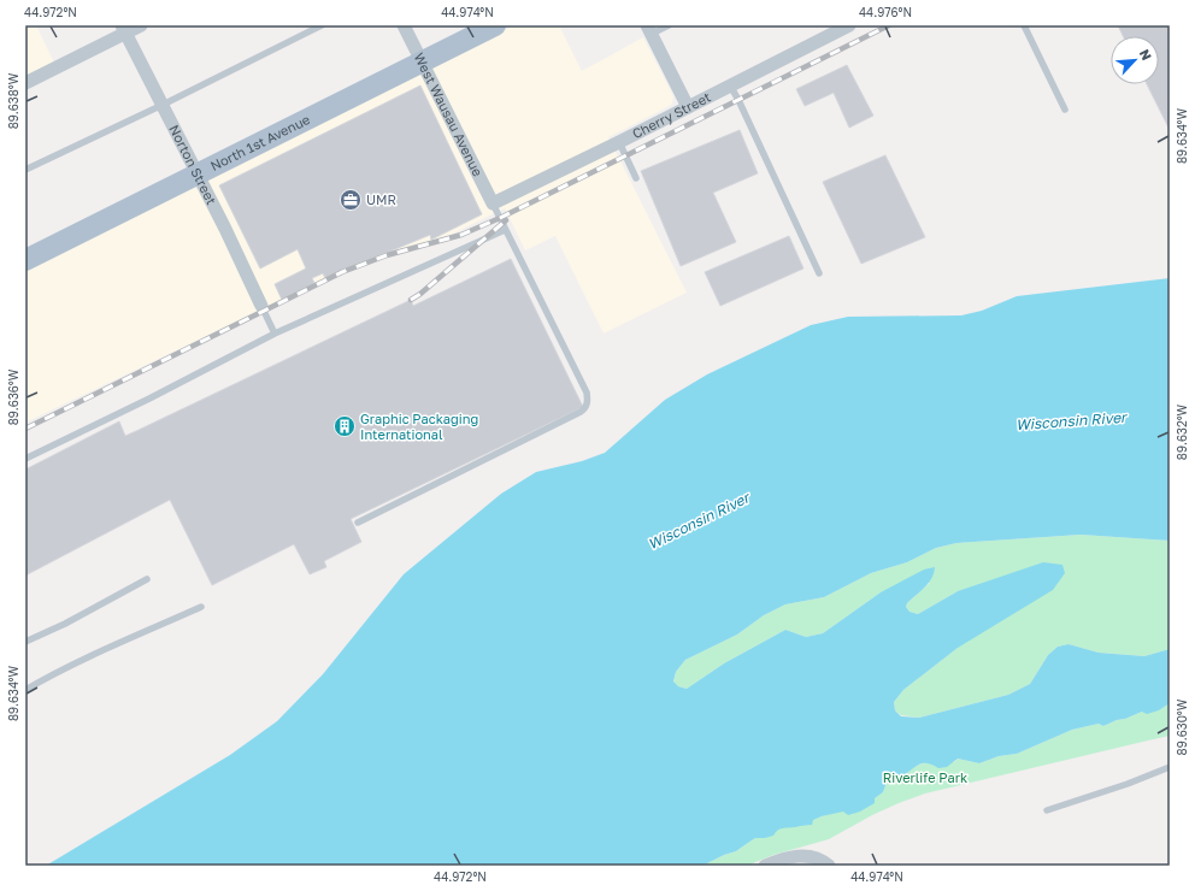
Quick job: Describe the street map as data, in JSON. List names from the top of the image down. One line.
{"streets":{"main road":["North 1st Avenue"],"street":["West Wausau Avenue","Cherry Street","Norton Street"]},"crossings":[["West Wausau Avenue","Cherry Street"],["West Wausau Avenue","North 1st Avenue"],["North 1st Avenue","Norton Street"]],"water":["Wisconsin River"],"parks":["Riverlife Park"],"places":{"office":["UMR"],"building":["Graphic Packaging International"]},"north":"top right","coordinates":["44.972°N","44.974°N","44.976°N","89.638°W","89.634°W","89.636°W","89.632°W","89.630°W"]}
